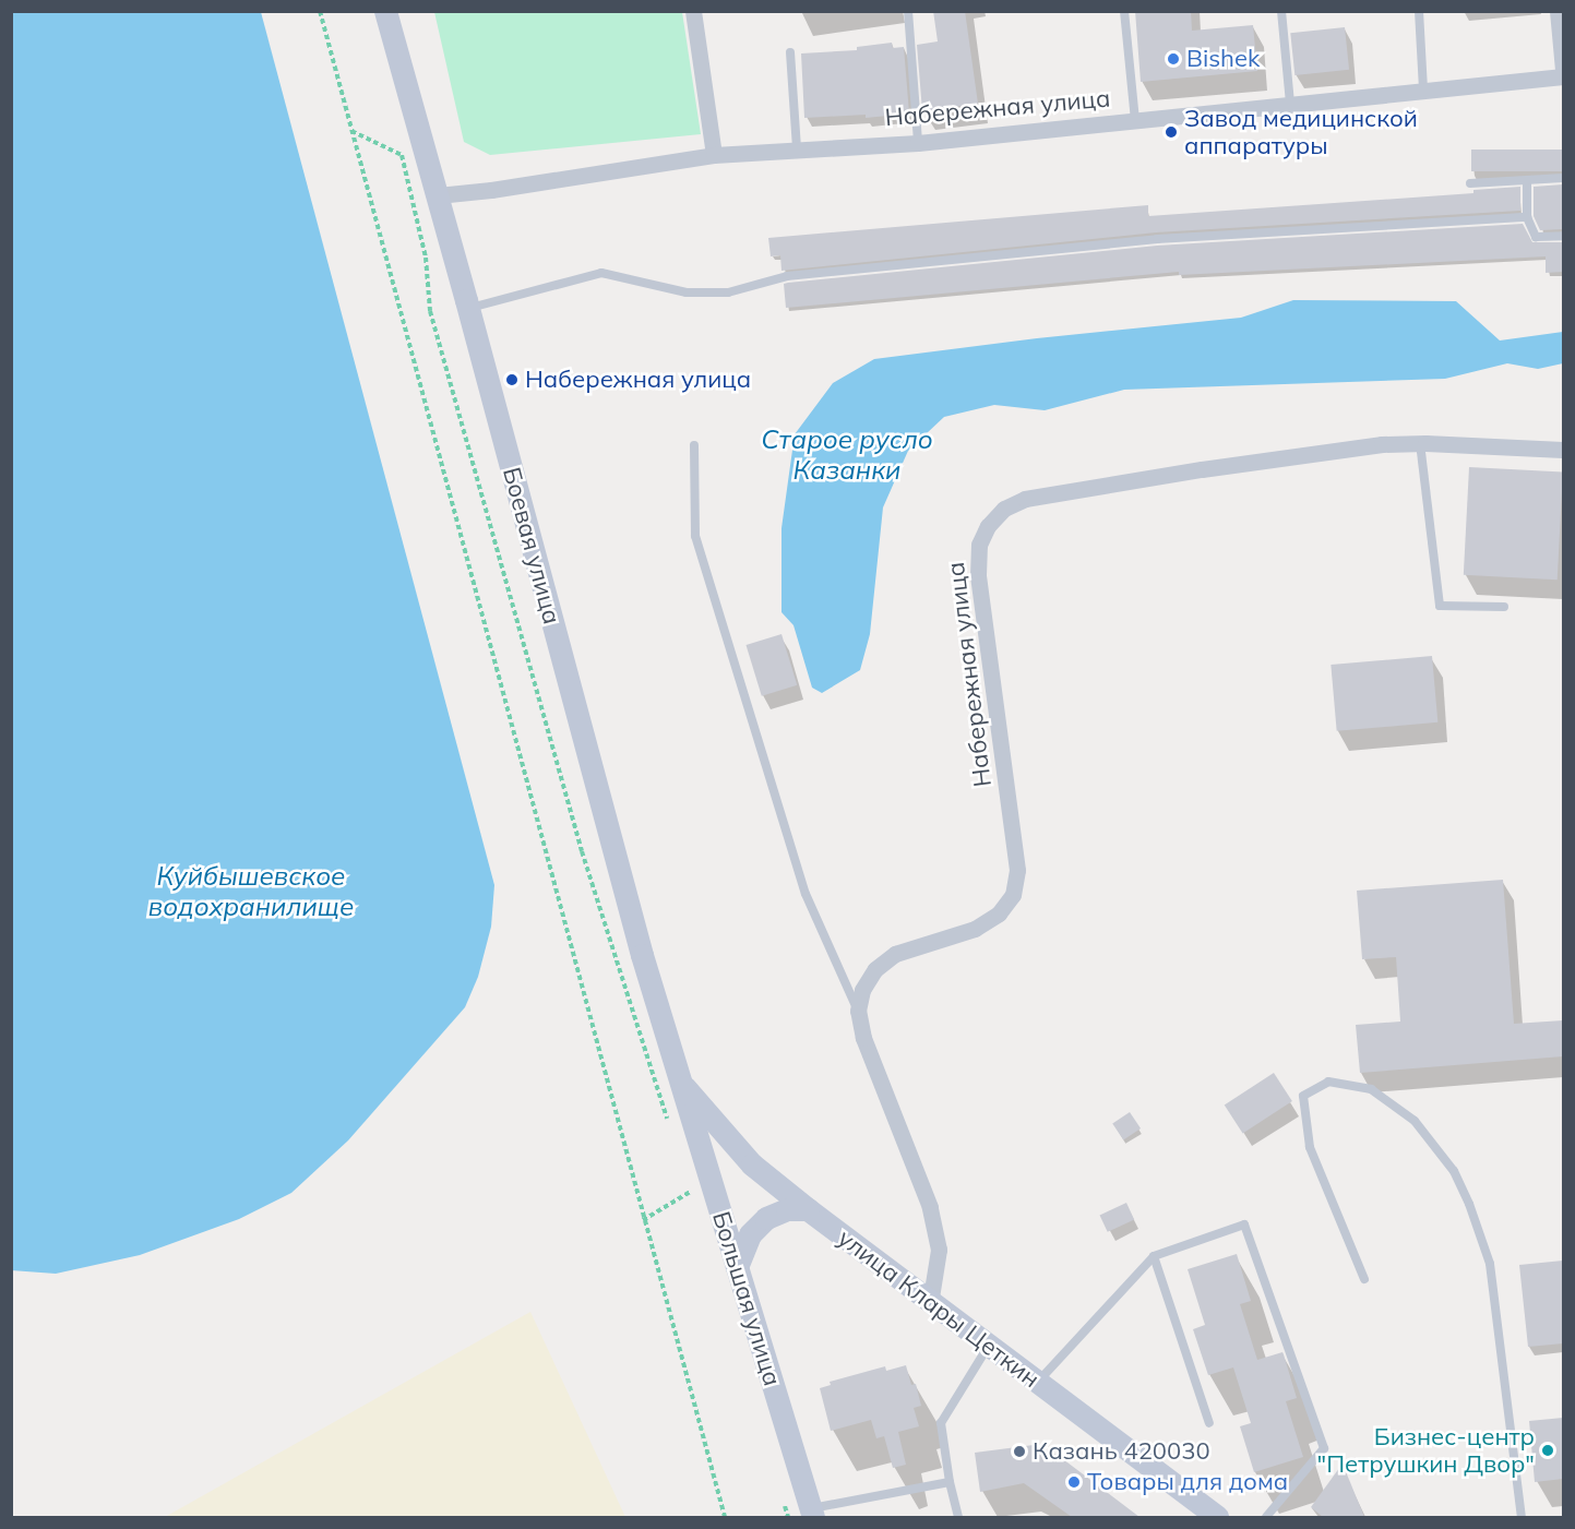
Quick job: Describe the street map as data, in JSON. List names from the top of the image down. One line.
{"streets":{"main road":["Боевая улица","Большая улица","улица Клары Цеткин"],"street":["Набережная улица"]},"crossings":[["Набережная улица","Боевая улица"],["Боевая улица","Большая улица"],["Боевая улица","улица Клары Цеткин"],["Большая улица","улица Клары Цеткин"]],"water":["Старое русло Казанки","Куйбышевское водохранилище"],"places":["Bishek","Завод медицинской аппаратуры","Набережная улица","Бизнес-центр \"Петрушкин Двор\"","Казань 420030","Товары для дома"]}
